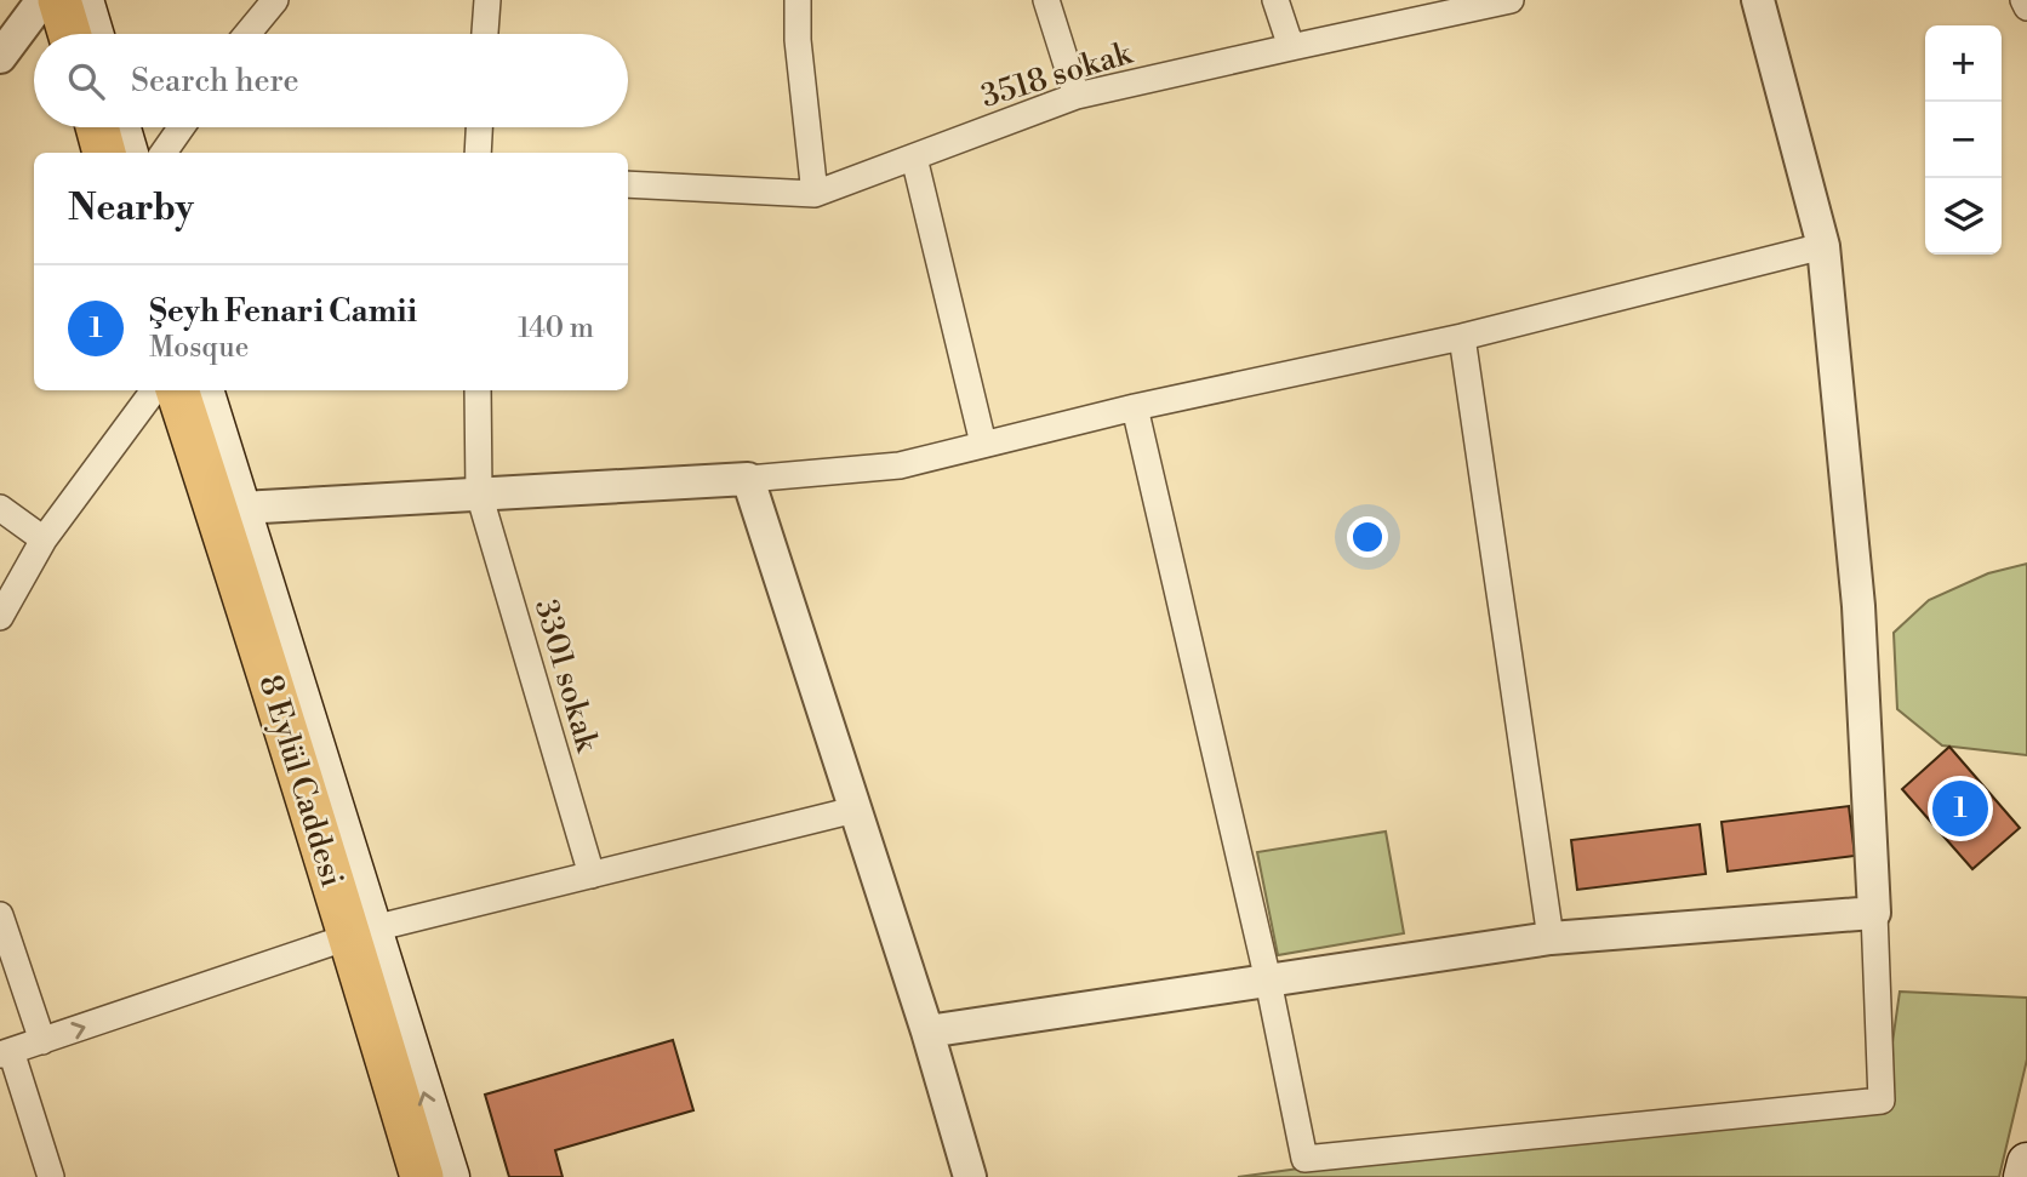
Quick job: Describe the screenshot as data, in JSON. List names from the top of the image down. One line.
{"streets":{"main road":["8 Eylül Caddesi"],"street":["3518 sokak","3301 sokak"]},"page":{"map_buttons":["+","−"],"search":"Search here","heading":"Nearby","list":[{"mark":"1","name":"Şeyh Fenari Camii","note":"Mosque","value":"140 m"}],"pins":"1"}}
